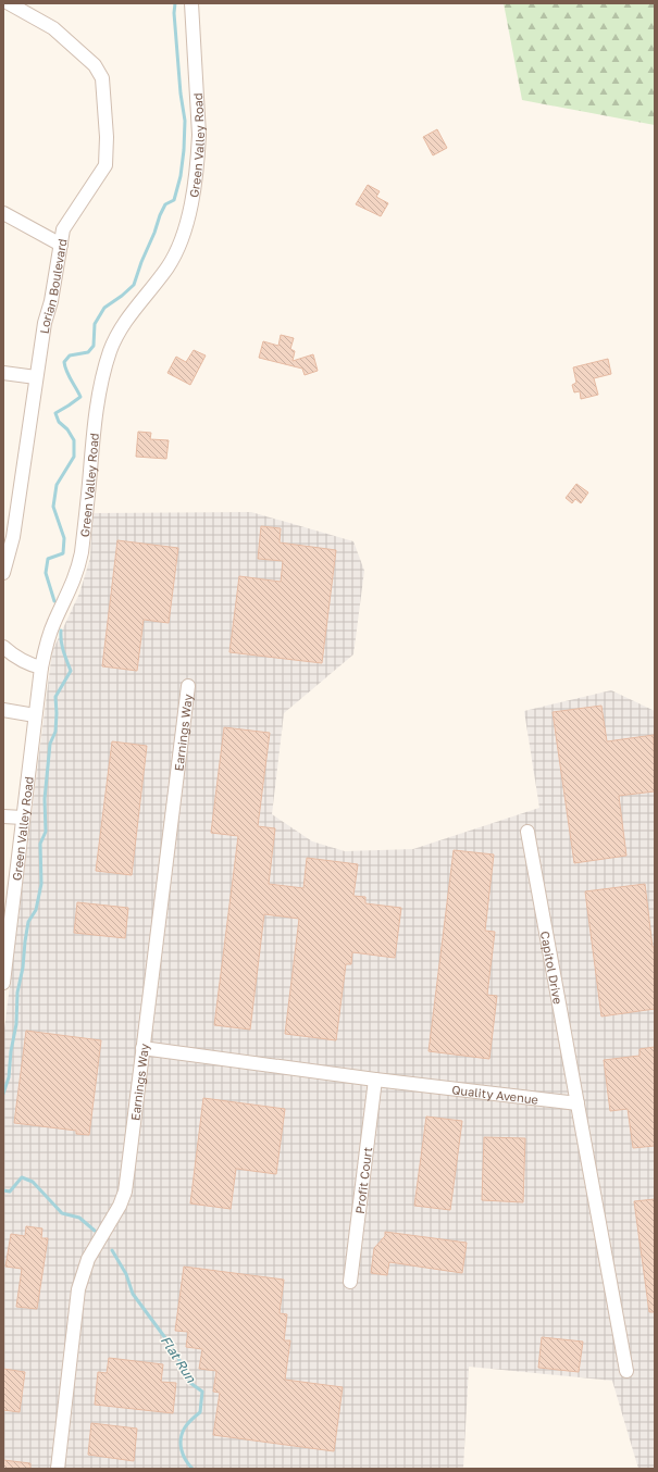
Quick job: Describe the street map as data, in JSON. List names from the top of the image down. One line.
{"streets":{"street":["Green Valley Road","Lorian Boulevard","Earnings Way","Capitol Drive","Quality Avenue","Profit Court"]},"crossings":[["Earnings Way","Quality Avenue"],["Capitol Drive","Quality Avenue"],["Quality Avenue","Profit Court"]],"water":["Flat Run"]}
